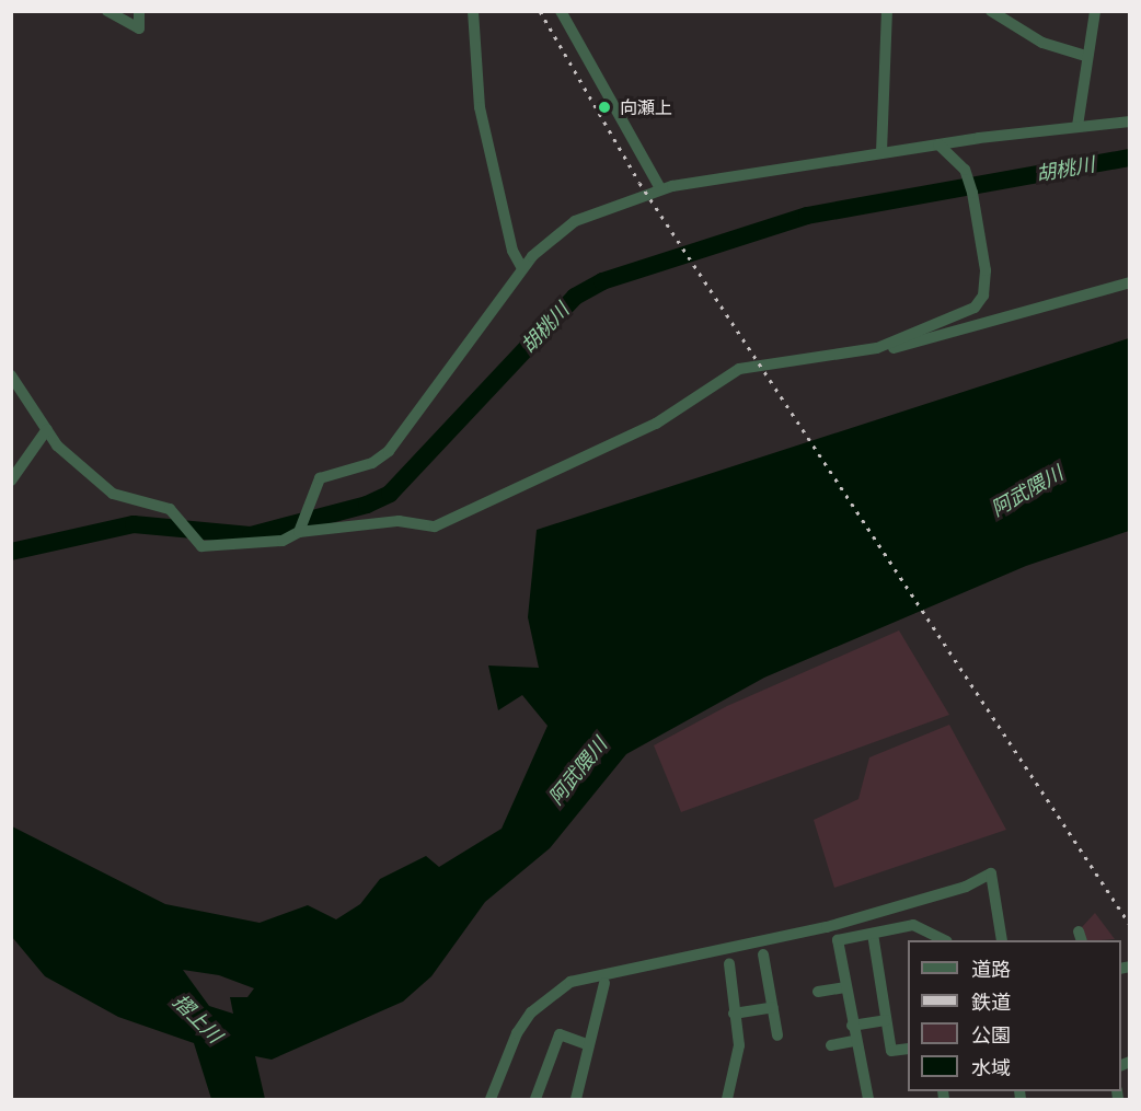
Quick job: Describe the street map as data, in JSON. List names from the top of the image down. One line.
{"water":["胡桃川","阿武隈川","摺上川"],"places":["向瀬上"],"legend":["道路","鉄道","公園","水域"]}
